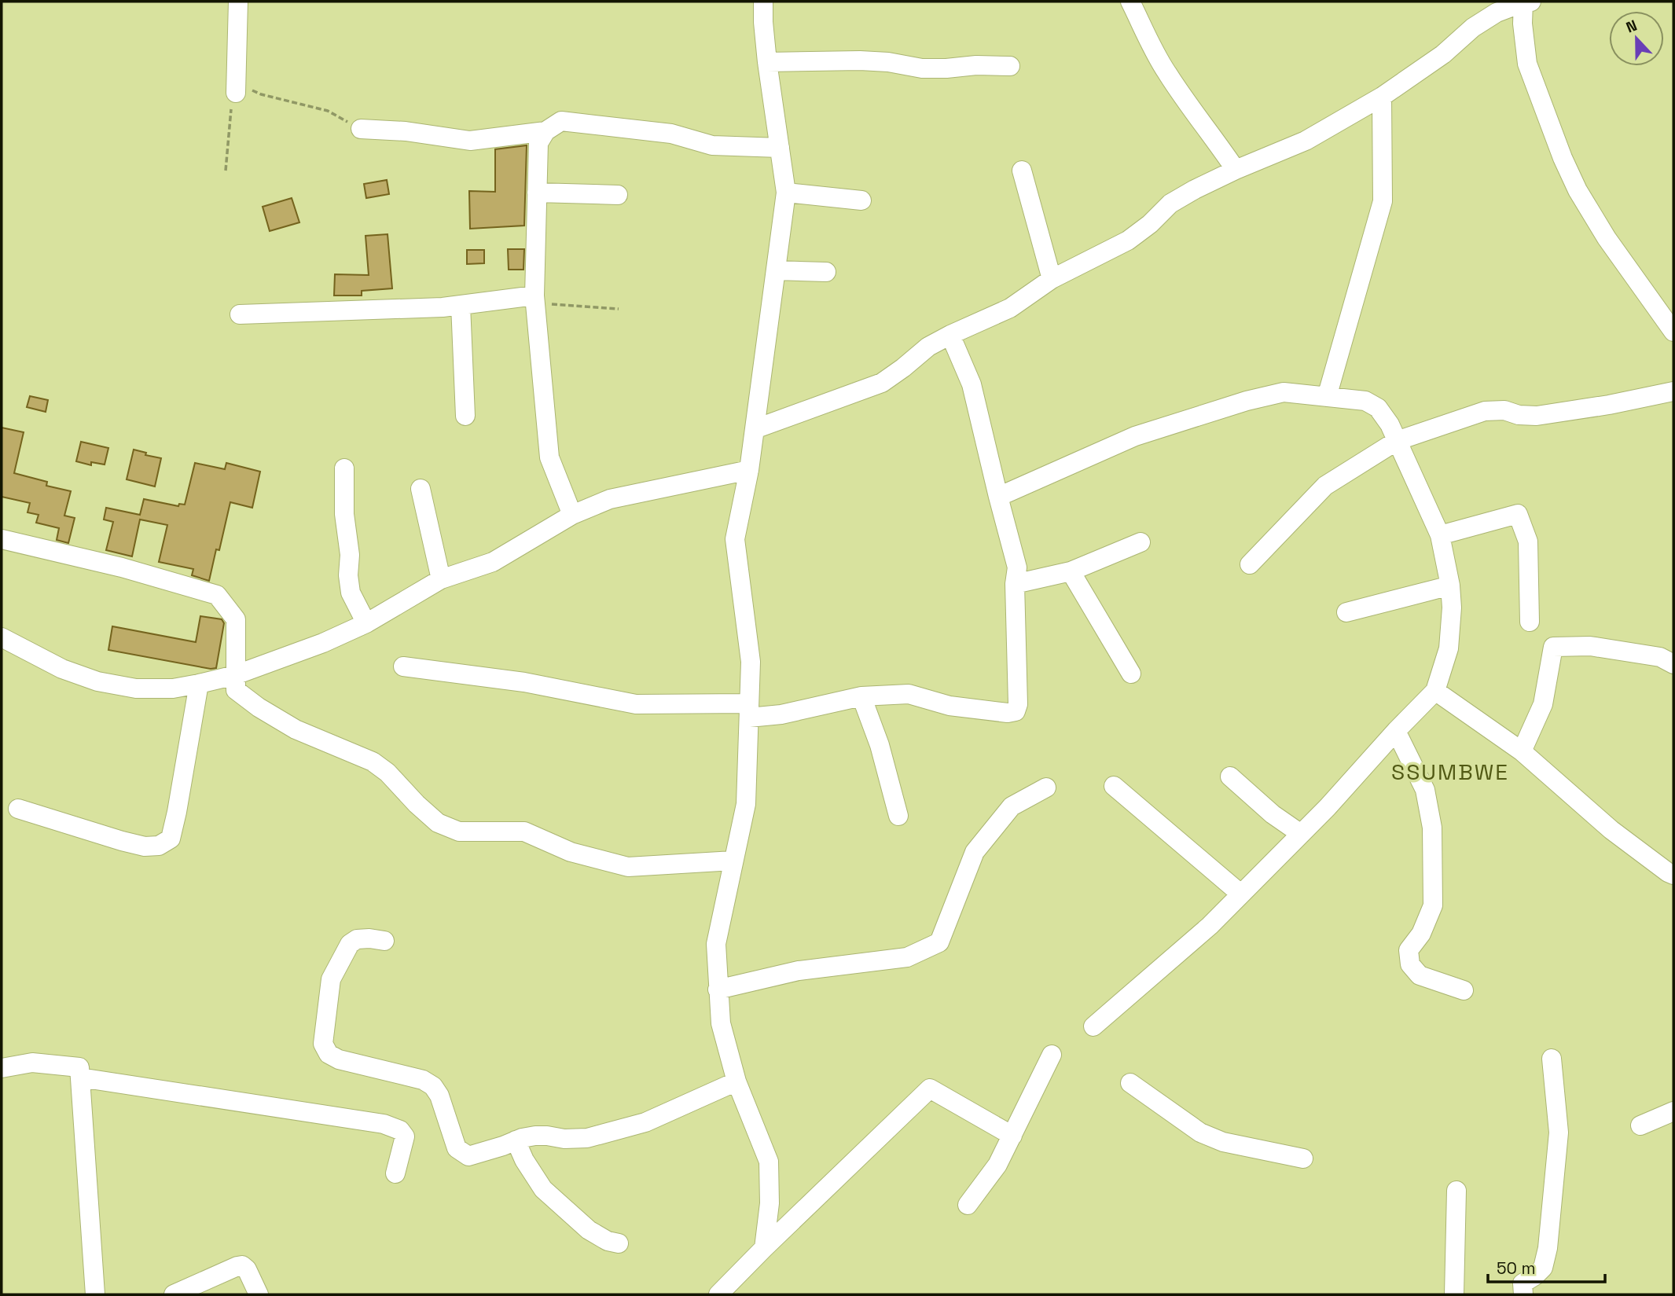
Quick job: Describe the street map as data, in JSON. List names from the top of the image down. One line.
{"districts":["SSUMBWE"],"scale_bar":"50 m","north":"top"}
